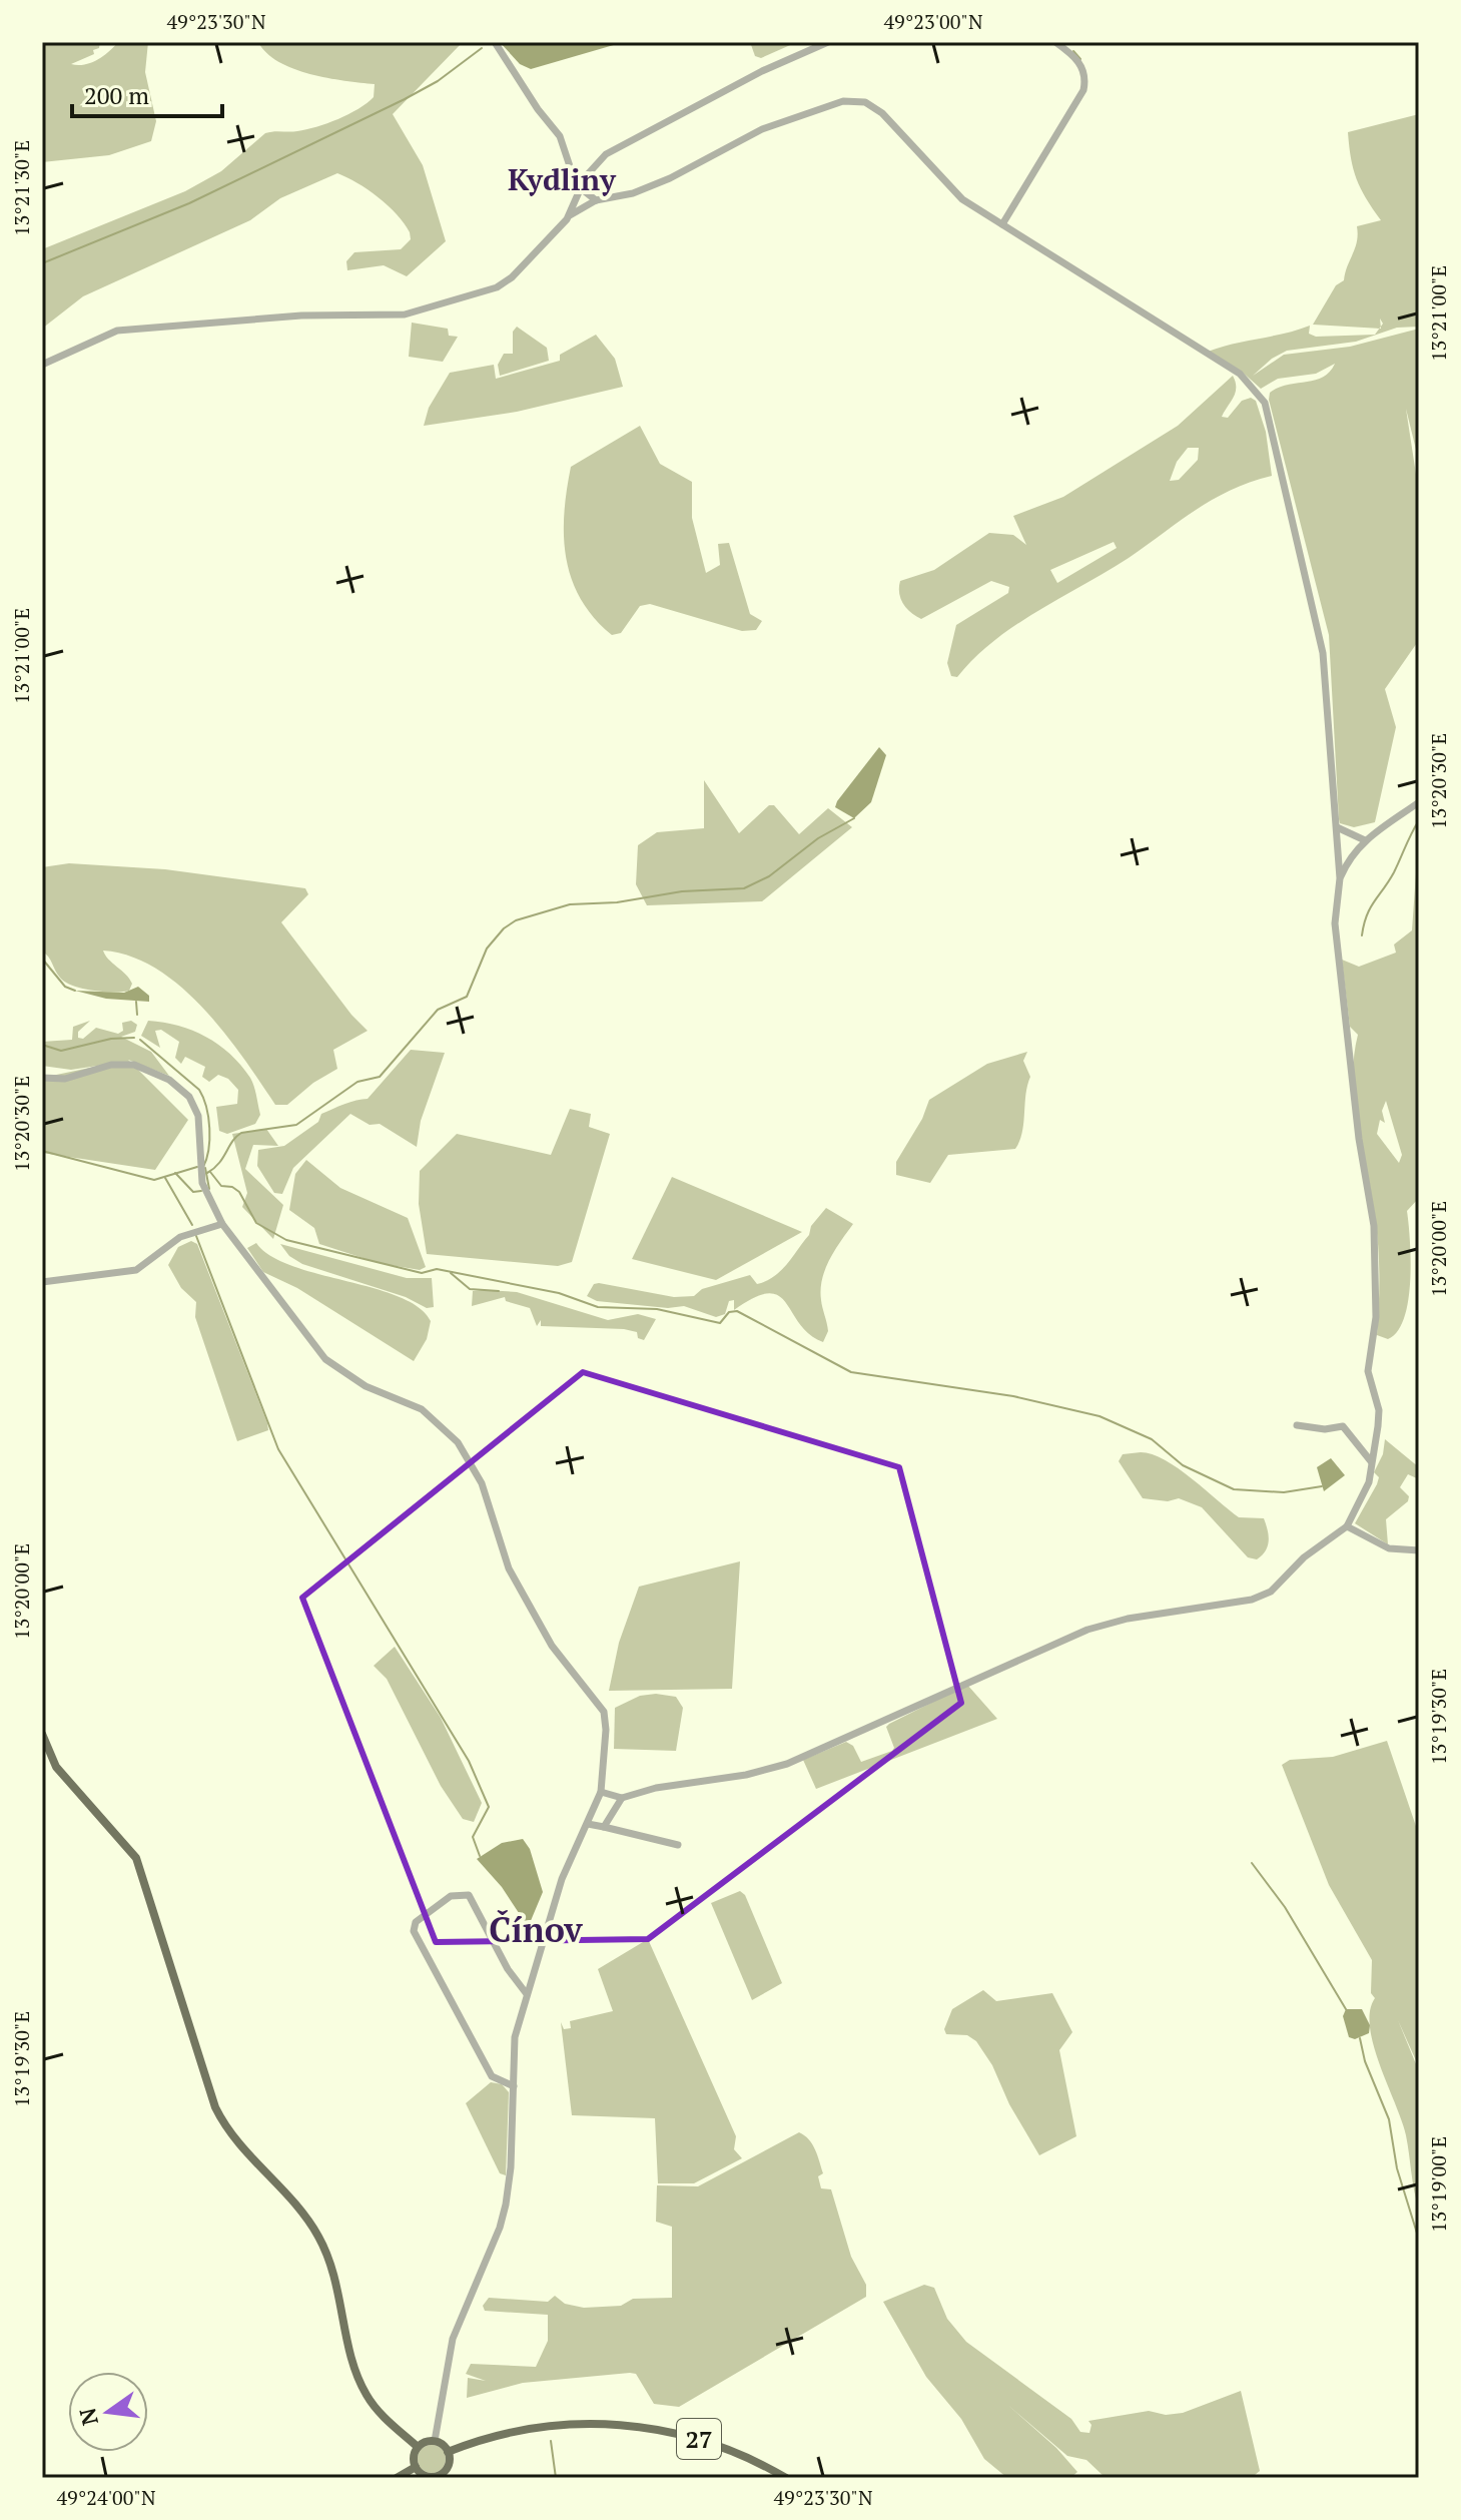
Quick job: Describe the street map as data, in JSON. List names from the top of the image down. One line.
{"streets":{"main road":["27"]},"districts":["Kydliny","Čínov"],"scale_bar":"200 m","north":"left","coordinates":["49°23'30\"N","49°23'00\"N","13°21'30\"E","13°21'00\"E","13°20'30\"E","13°20'00\"E","13°19'30\"E","13°19'00\"E","49°24'00\"N"]}
